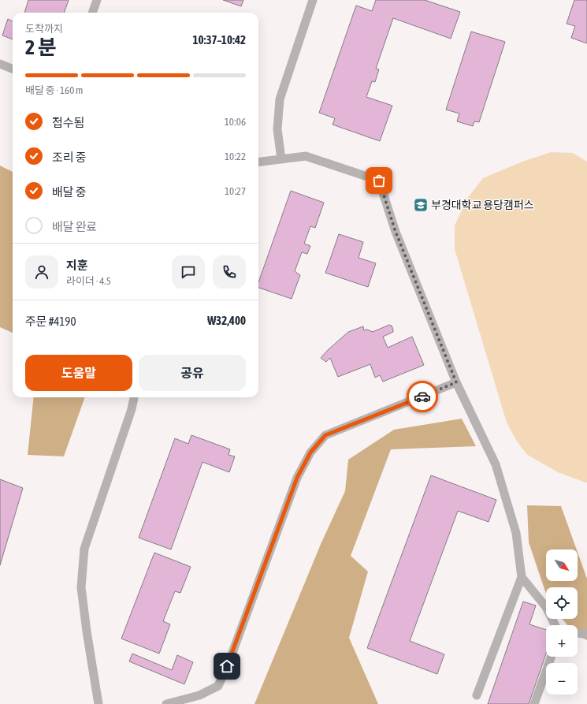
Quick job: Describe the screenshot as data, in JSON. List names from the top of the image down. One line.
{"places":{"school or university":["부경대학교 용당캠퍼스"]},"north":"bottom right","page":{"heading":["2 분","도착까지","10:37–10:42"],"panel":["지훈","라이더 · 4.5","주문 #4190","₩32,400"],"bar":"배달 중 · 160 m","list":[["접수됨","10:06"],["조리 중","10:22"],["배달 중","10:27"],"배달 완료"],"buttons":["도움말","공유"],"map_buttons":["+","−"]}}
